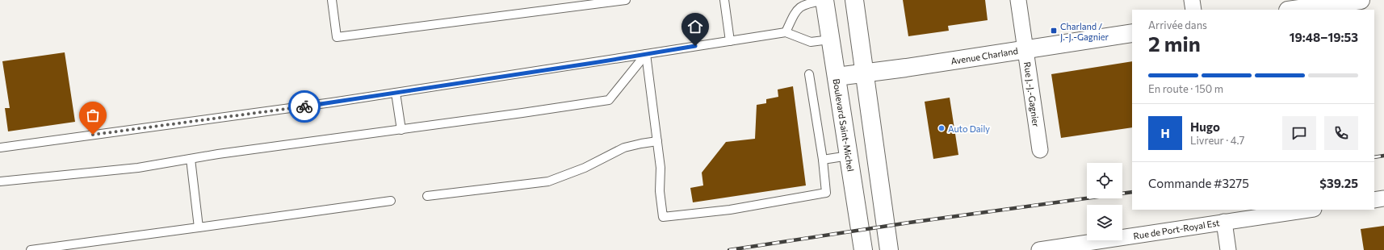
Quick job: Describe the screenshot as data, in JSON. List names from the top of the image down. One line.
{"streets":{"main road":["Avenue Charland","Boulevard Saint-Michel"],"street":["Rue J.-J.-Gagnier","Rue de Port-Royal Est"]},"crossings":[["Avenue Charland","Rue J.-J.-Gagnier"],["Avenue Charland","Boulevard Saint-Michel"]],"places":{"transit":["Charland / J.-J.-Gagnier"],"other":["Auto Daily"]},"page":{"heading":["2 min","Arrivée dans","19:48–19:53"],"panel":["Hugo","Livreur · 4.7","Commande #3275","$39.25"],"bar":"En route · 150 m","round":"H"}}
